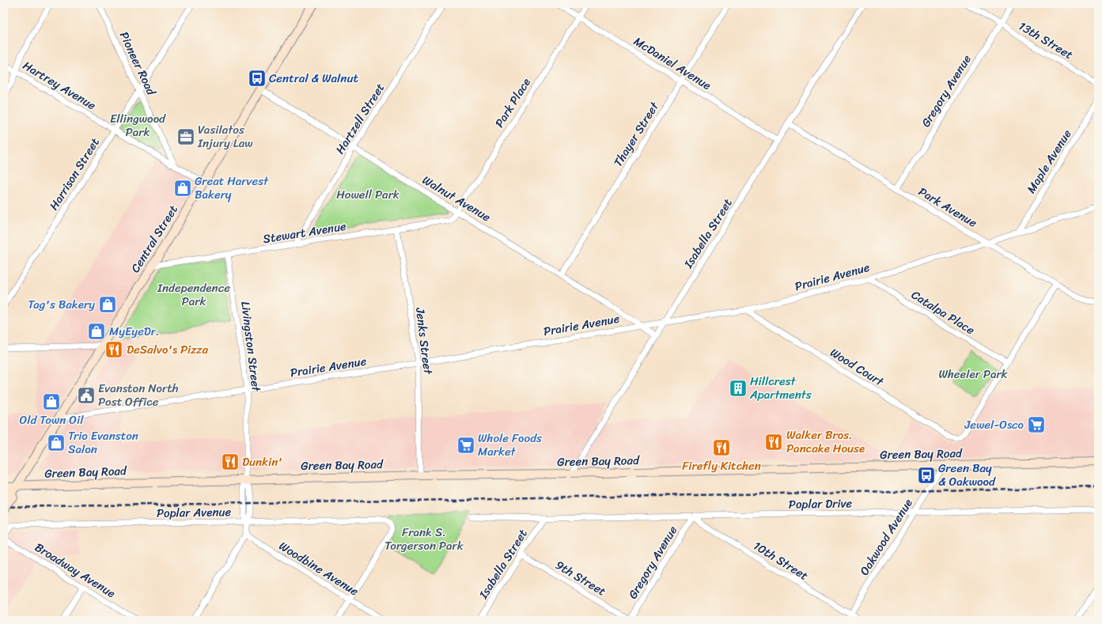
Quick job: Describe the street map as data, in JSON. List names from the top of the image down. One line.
{"streets":{"main road":["Central Street","Green Bay Road"],"street":["13th Street","Pioneer Road","McDaniel Avenue","Hartrey Avenue","Gregory Avenue","Park Place","Hartzell Street","Thayer Street","Maple Avenue","Harrison Street","Walnut Avenue","Park Avenue","Stewart Avenue","Isabella Street","Prairie Avenue","Catalpa Place","Jenks Street","Livingston Street","Wood Court","Poplar Drive","Poplar Avenue","Oakwood Avenue","10th Street","Woodbine Avenue","Broadway Avenue","9th Street"]},"crossings":[["13th Street","Gregory Avenue"],["Pioneer Road","Hartrey Avenue"],["Pioneer Road","Harrison Street"],["McDaniel Avenue","Park Place"],["McDaniel Avenue","Thayer Street"],["McDaniel Avenue","Isabella Street"],["Hartrey Avenue","Harrison Street"],["Hartrey Avenue","Central Street"],["Gregory Avenue","Park Avenue"],["Gregory Avenue","Poplar Drive"],["Gregory Avenue","10th Street"],["Gregory Avenue","9th Street"],["Park Place","Walnut Avenue"],["Park Place","Stewart Avenue"],["Hartzell Street","Walnut Avenue"],["Hartzell Street","Stewart Avenue"],["Thayer Street","Walnut Avenue"],["Maple Avenue","Prairie Avenue"],["Walnut Avenue","Stewart Avenue"],["Walnut Avenue","Isabella Street"],["Walnut Avenue","Central Street"],["Walnut Avenue","Prairie Avenue"],["Park Avenue","Isabella Street"],["Park Avenue","Prairie Avenue"],["Stewart Avenue","Central Street"],["Stewart Avenue","Jenks Street"],["Stewart Avenue","Livingston Street"],["Isabella Street","Prairie Avenue"],["Isabella Street","Green Bay Road"],["Isabella Street","Poplar Drive"],["Isabella Street","9th Street"],["Central Street","Prairie Avenue"],["Central Street","Green Bay Road"],["Prairie Avenue","Catalpa Place"],["Prairie Avenue","Jenks Street"],["Prairie Avenue","Livingston Street"],["Prairie Avenue","Wood Court"],["Catalpa Place","Wood Court"],["Jenks Street","Green Bay Road"],["Livingston Street","Green Bay Road"],["Livingston Street","Poplar Avenue"],["Livingston Street","Woodbine Avenue"],["Green Bay Road","Oakwood Avenue"],["Poplar Drive","Oakwood Avenue"],["Poplar Drive","10th Street"],["Poplar Avenue","Woodbine Avenue"],["Poplar Avenue","Broadway Avenue"],["Oakwood Avenue","10th Street"]],"parks":["Ellingwood Park","Howell Park","Independence Park","Wheeler Park","Frank S. Torgerson Park"],"places":{"bus stop":["Central & Walnut","Green Bay & Oakwood"],"office":["Vasilatos Injury Law"],"shop":["Great Harvest Bakery","Tag's Bakery","MyEyeDr.","Old Town Oil","Trio Evanston Salon"],"restaurant":["DeSalvo's Pizza","Walker Bros. Pancake House","Firefly Kitchen","Dunkin'"],"building":["Hillcrest Apartments"],"public building":["Evanston North Post Office"],"supermarket":["Jewel-Osco","Whole Foods Market"]}}
